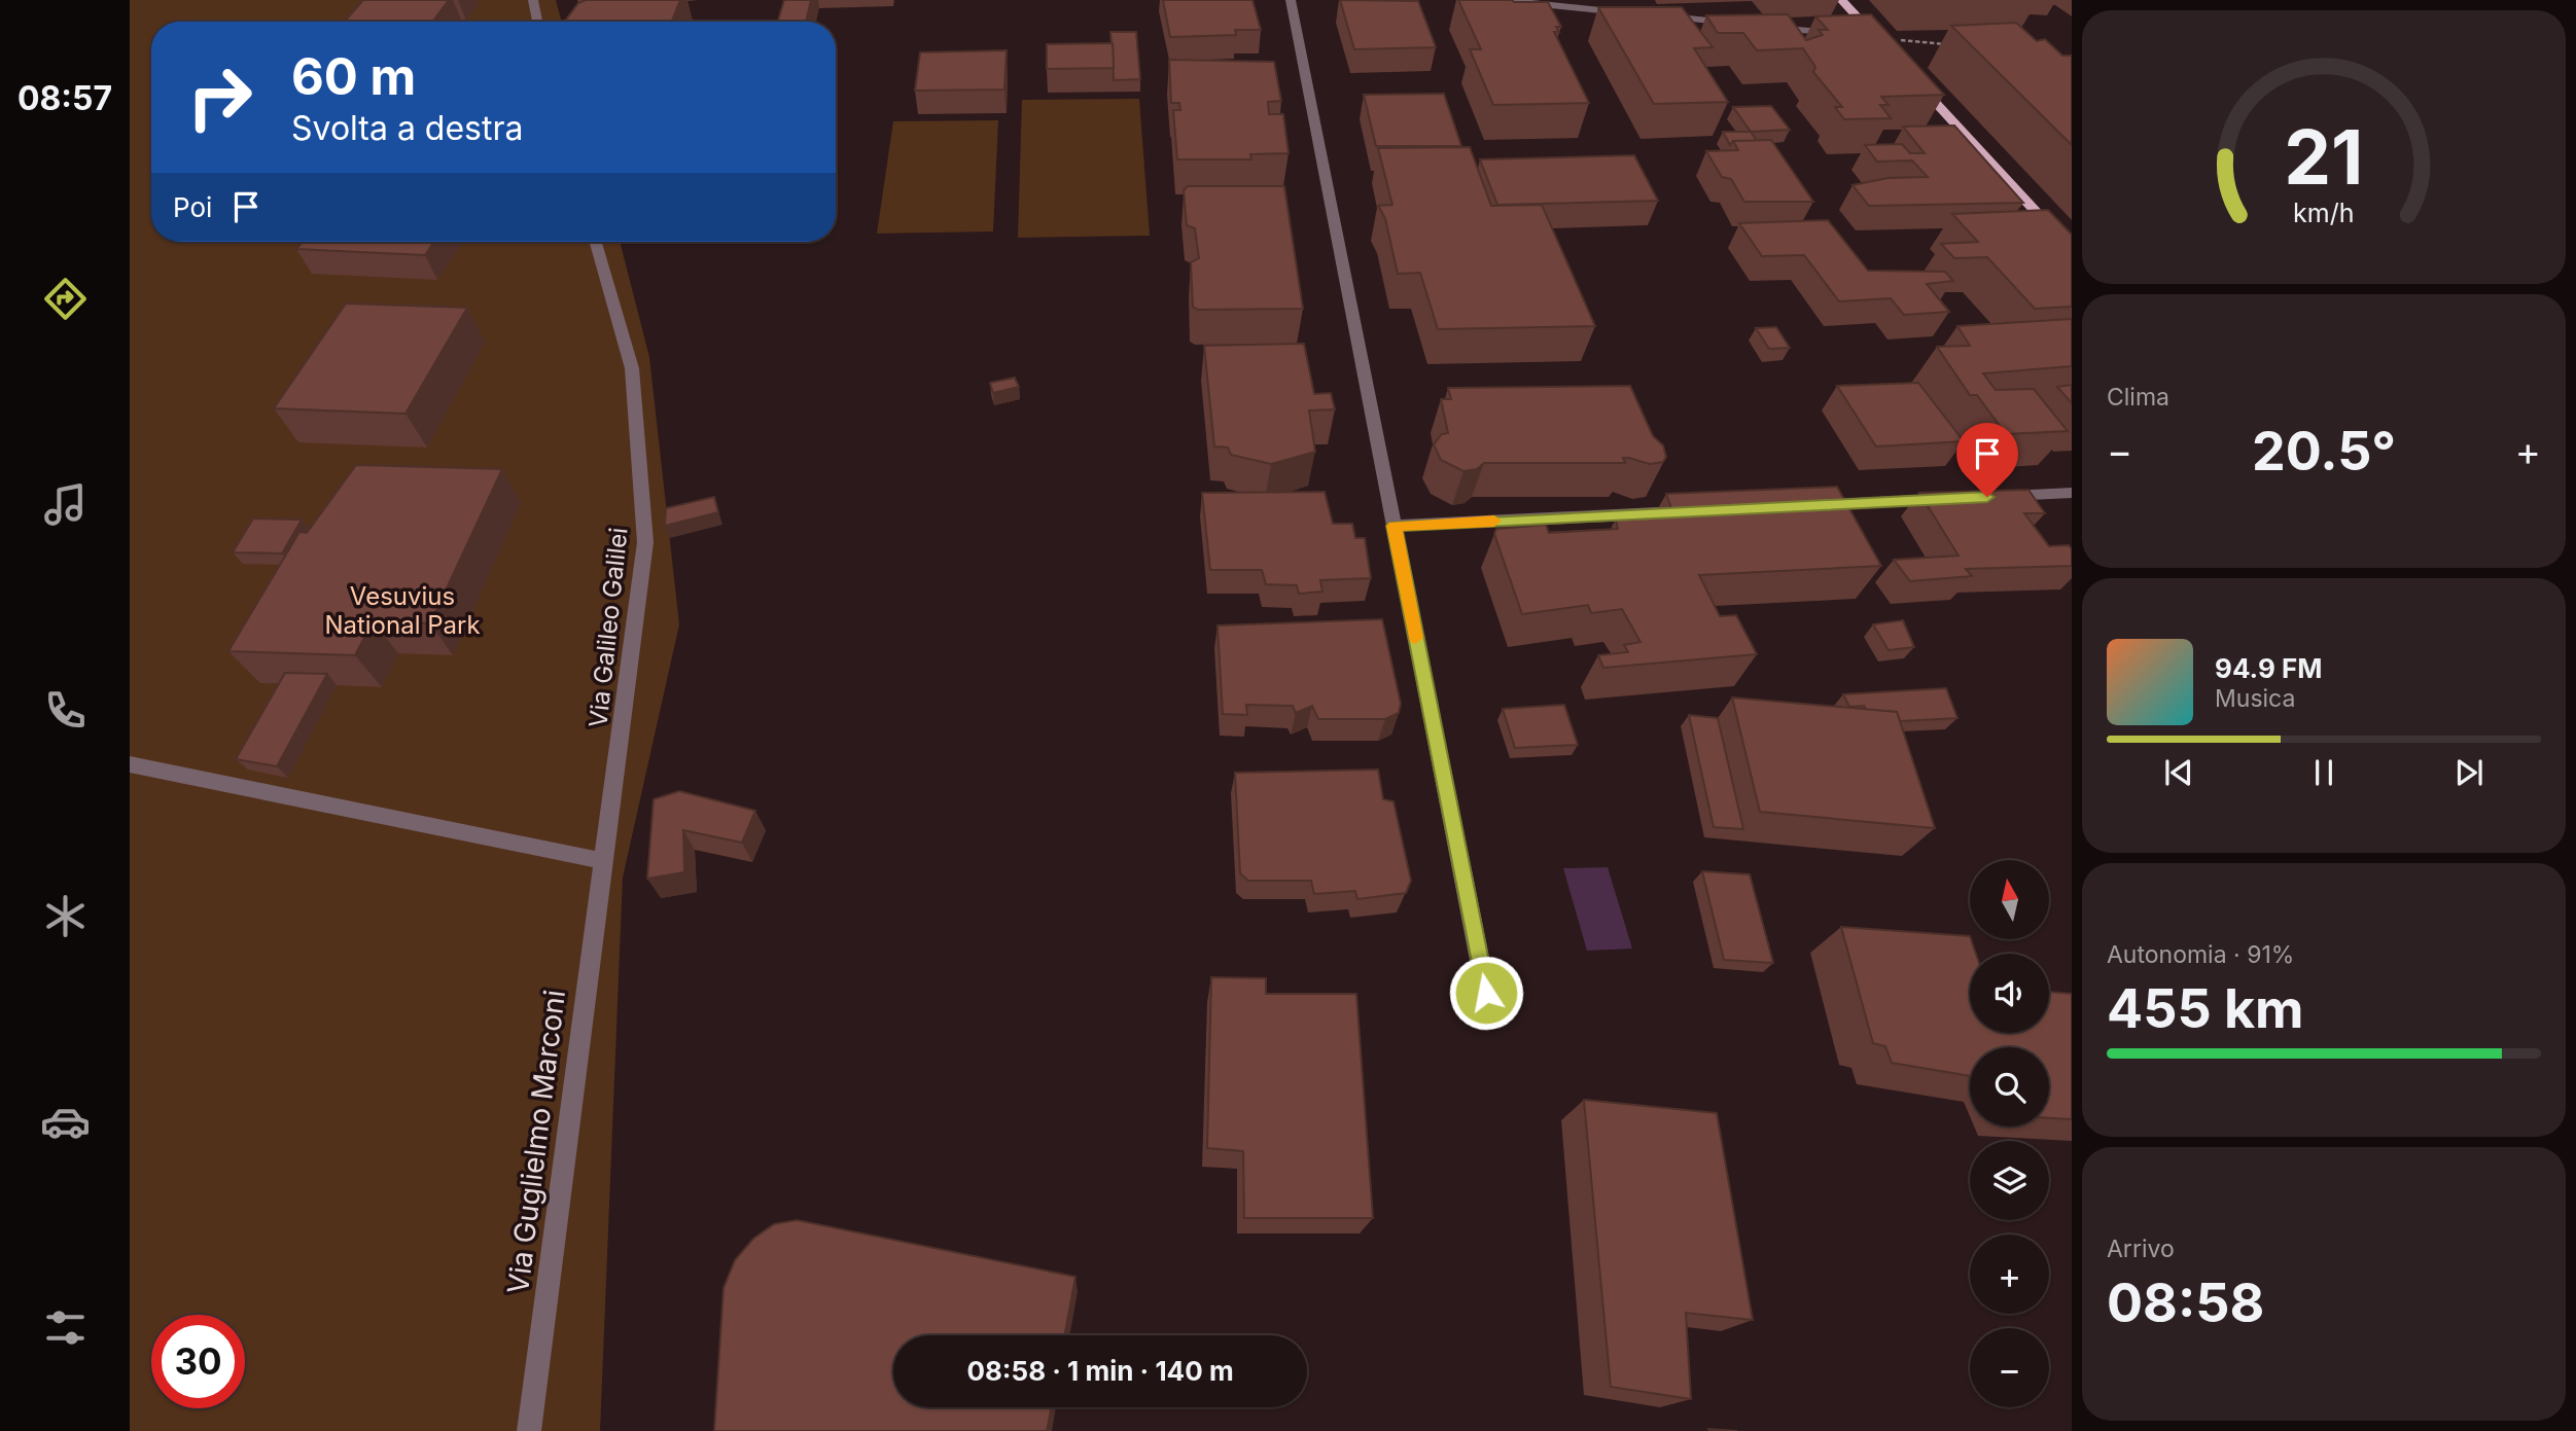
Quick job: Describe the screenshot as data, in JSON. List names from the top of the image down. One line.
{"streets":{"street":["Via Galileo Galilei","Via Guglielmo Marconi"]},"crossings":[["Via Galileo Galilei","Via Guglielmo Marconi"]],"parks":["Vesuvius National Park"],"north":"top","page":{"tabs":"08:57","turn":["60 m","Svolta a destra"],"then":"Poi","tile":["Clima",["Autonomia · 91%","455 km"],["Arrivo","08:58"]],"heat":["−","20.5°","+"],"song":["94.9 FM","Musica"],"map_buttons":["+","−"],"limit":"30","trip":"08:58 · 1 min · 140 m","gauge":["21","km/h"]}}
